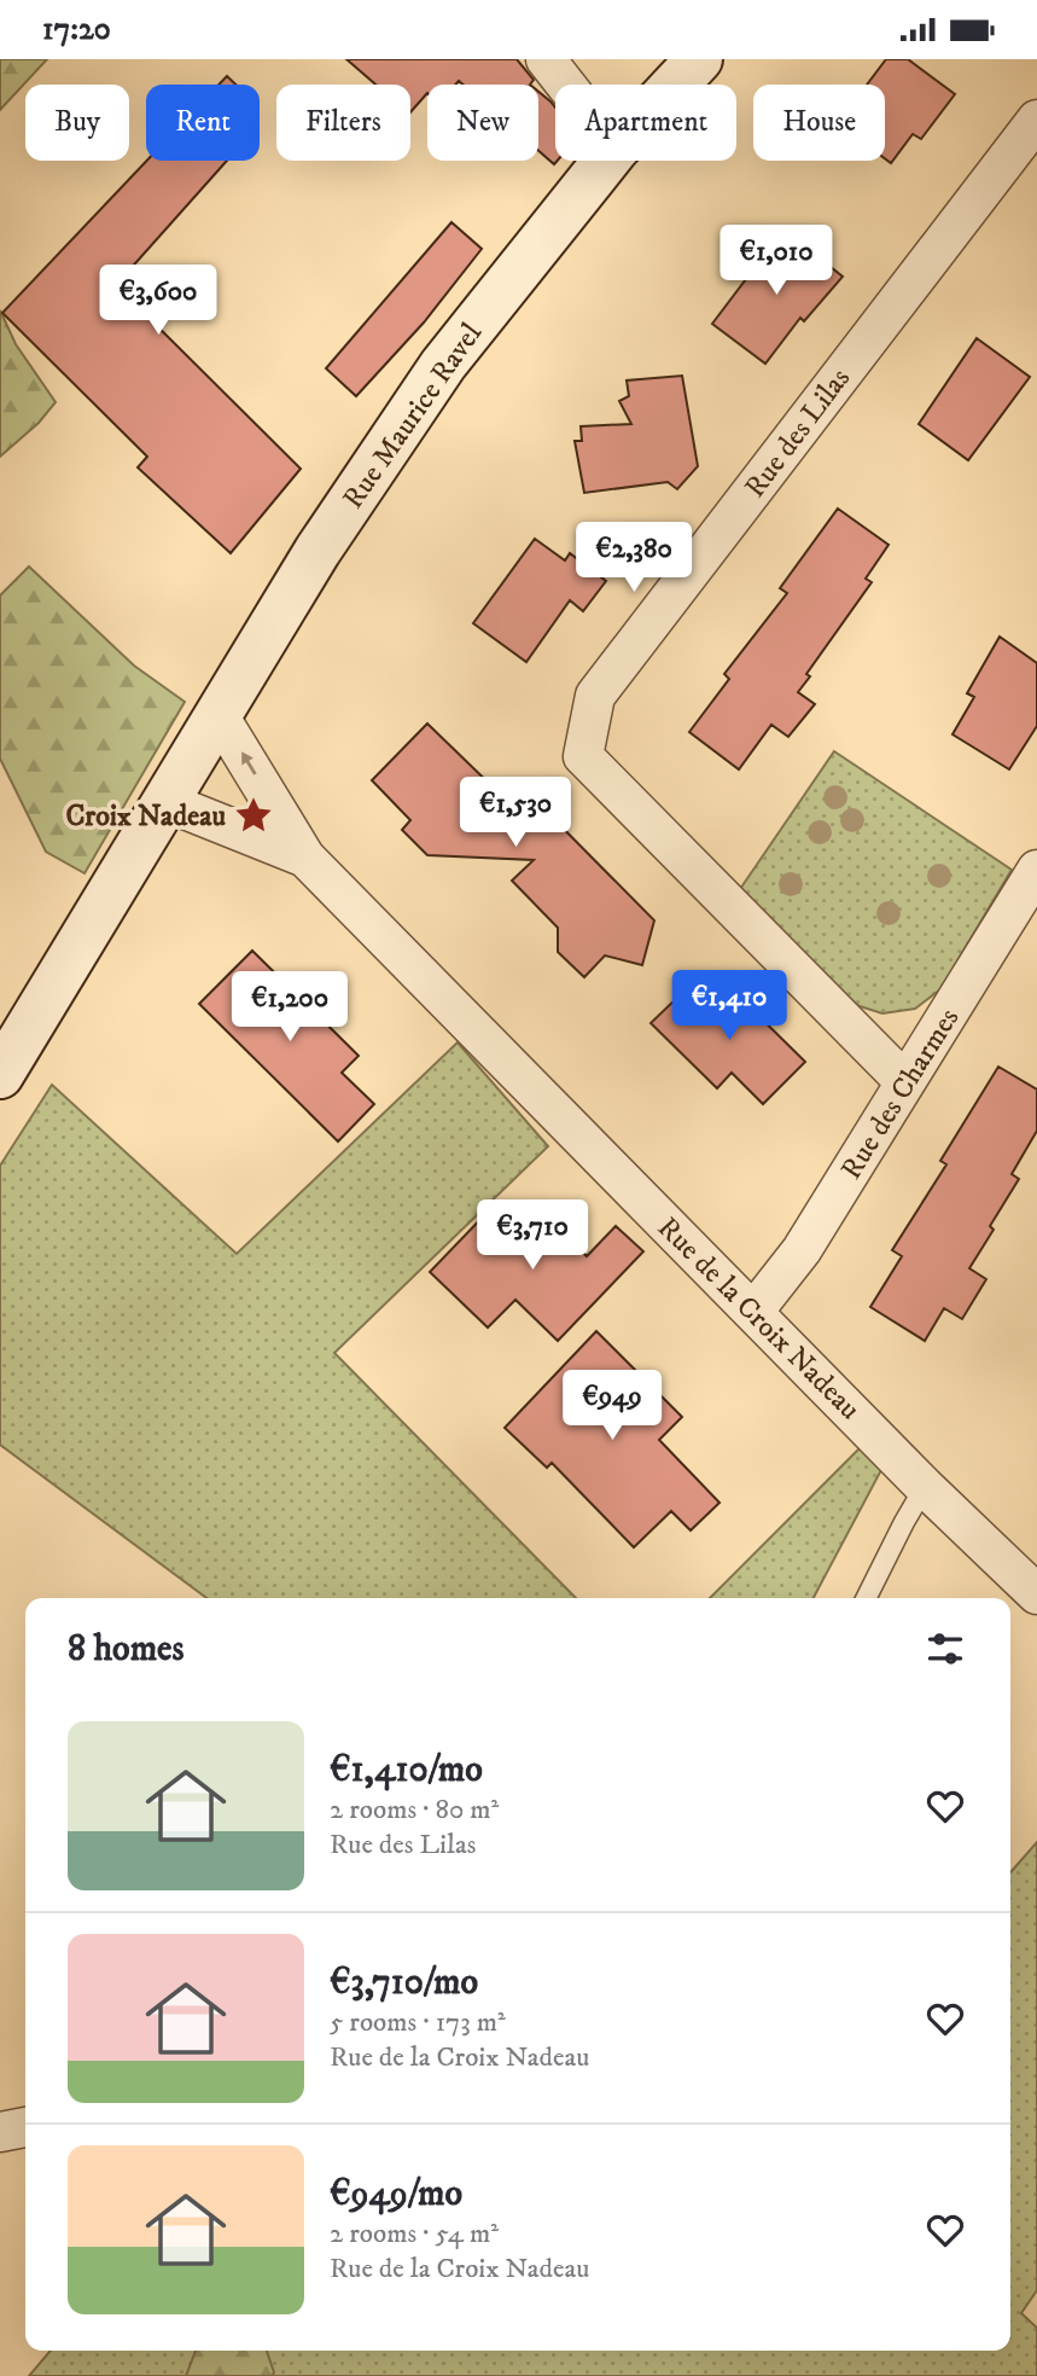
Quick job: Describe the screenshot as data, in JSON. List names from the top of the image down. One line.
{"streets":{"street":["Rue Maurice Ravel","Rue des Lilas","Rue des Charmes","Rue de la Croix Nadeau"]},"crossings":[["Rue des Lilas","Rue des Charmes"],["Rue des Charmes","Rue de la Croix Nadeau"]],"places":{"place":["Croix Nadeau"]},"page":{"status":"17:20","chip":["Buy","Rent","Filters","New","Apartment","House"],"price":["€1,010","€3,600","€2,380","€1,530","€1,410","€1,200","€3,710","€949"],"heading":"8 homes","list":[{"name":"€1,410/mo","note":"2 rooms · 80 m² · Rue des Lilas"},{"name":"€3,710/mo","note":"5 rooms · 173 m² · Rue de la Croix Nadeau"},{"name":"€949/mo","note":"2 rooms · 54 m² · Rue de la Croix Nadeau"}]}}
